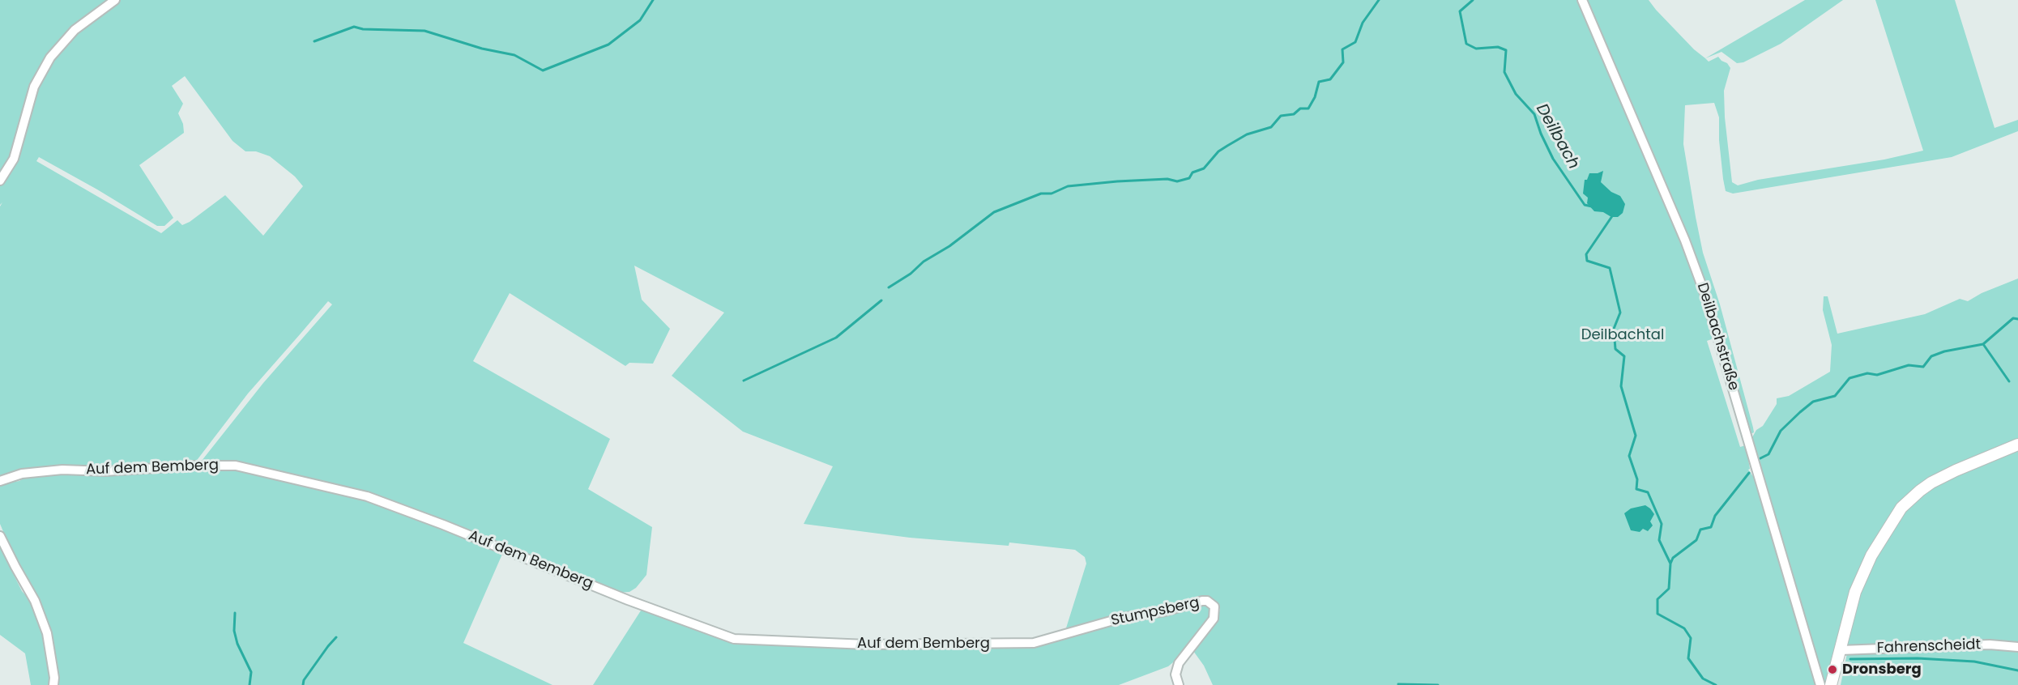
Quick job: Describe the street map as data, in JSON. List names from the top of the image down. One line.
{"streets":{"street":["Deilbachstraße","Auf dem Bemberg","Stumpsberg","Fahrenscheidt"]},"crossings":[["Auf dem Bemberg","Stumpsberg"]],"water":["Deilbach"],"parks":["Deilbachtal"],"places":["Dronsberg"]}
